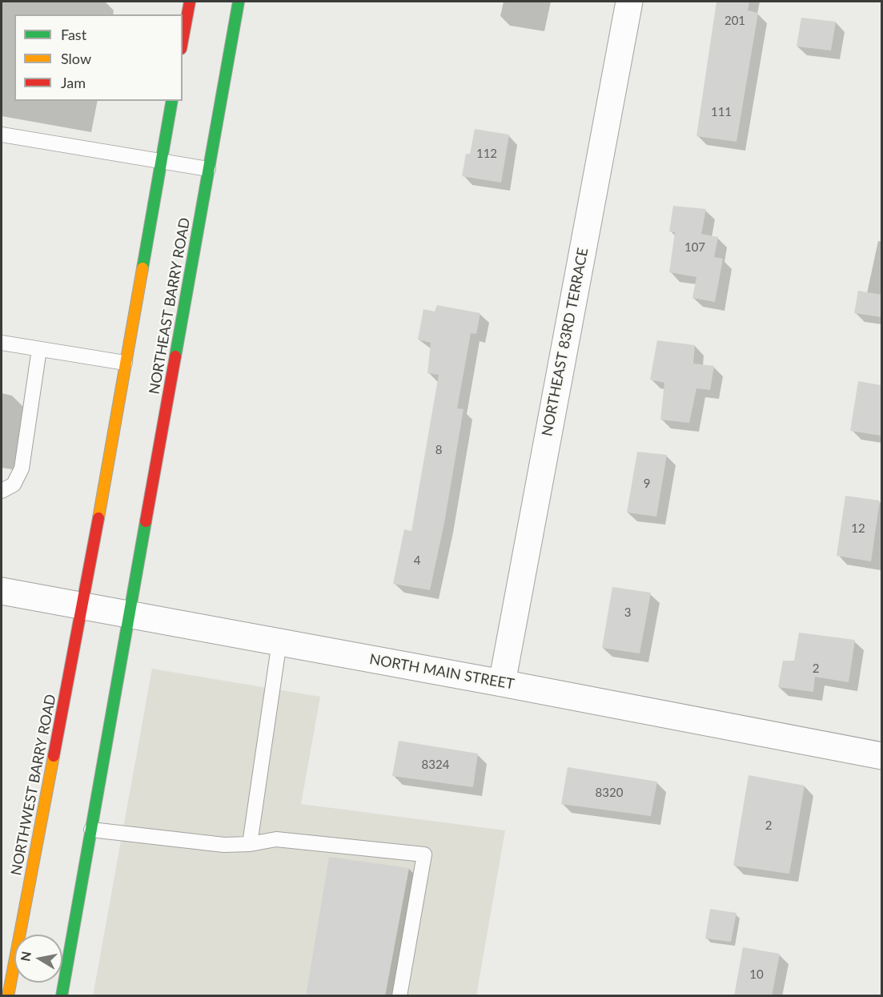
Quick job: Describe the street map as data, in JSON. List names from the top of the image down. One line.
{"streets":{"main road":["NORTHEAST BARRY ROAD","NORTHWEST BARRY ROAD"],"street":["NORTHEAST 83RD TERRACE","NORTH MAIN STREET"]},"crossings":[["NORTHEAST BARRY ROAD","NORTH MAIN STREET"],["NORTHEAST 83RD TERRACE","NORTH MAIN STREET"],["NORTH MAIN STREET","NORTHWEST BARRY ROAD"]],"house_numbers":["201","111","112","107","8","9","12","4","3","2","8324","8320","2","10"],"legend":["Fast","Slow","Jam"],"north":"left"}
